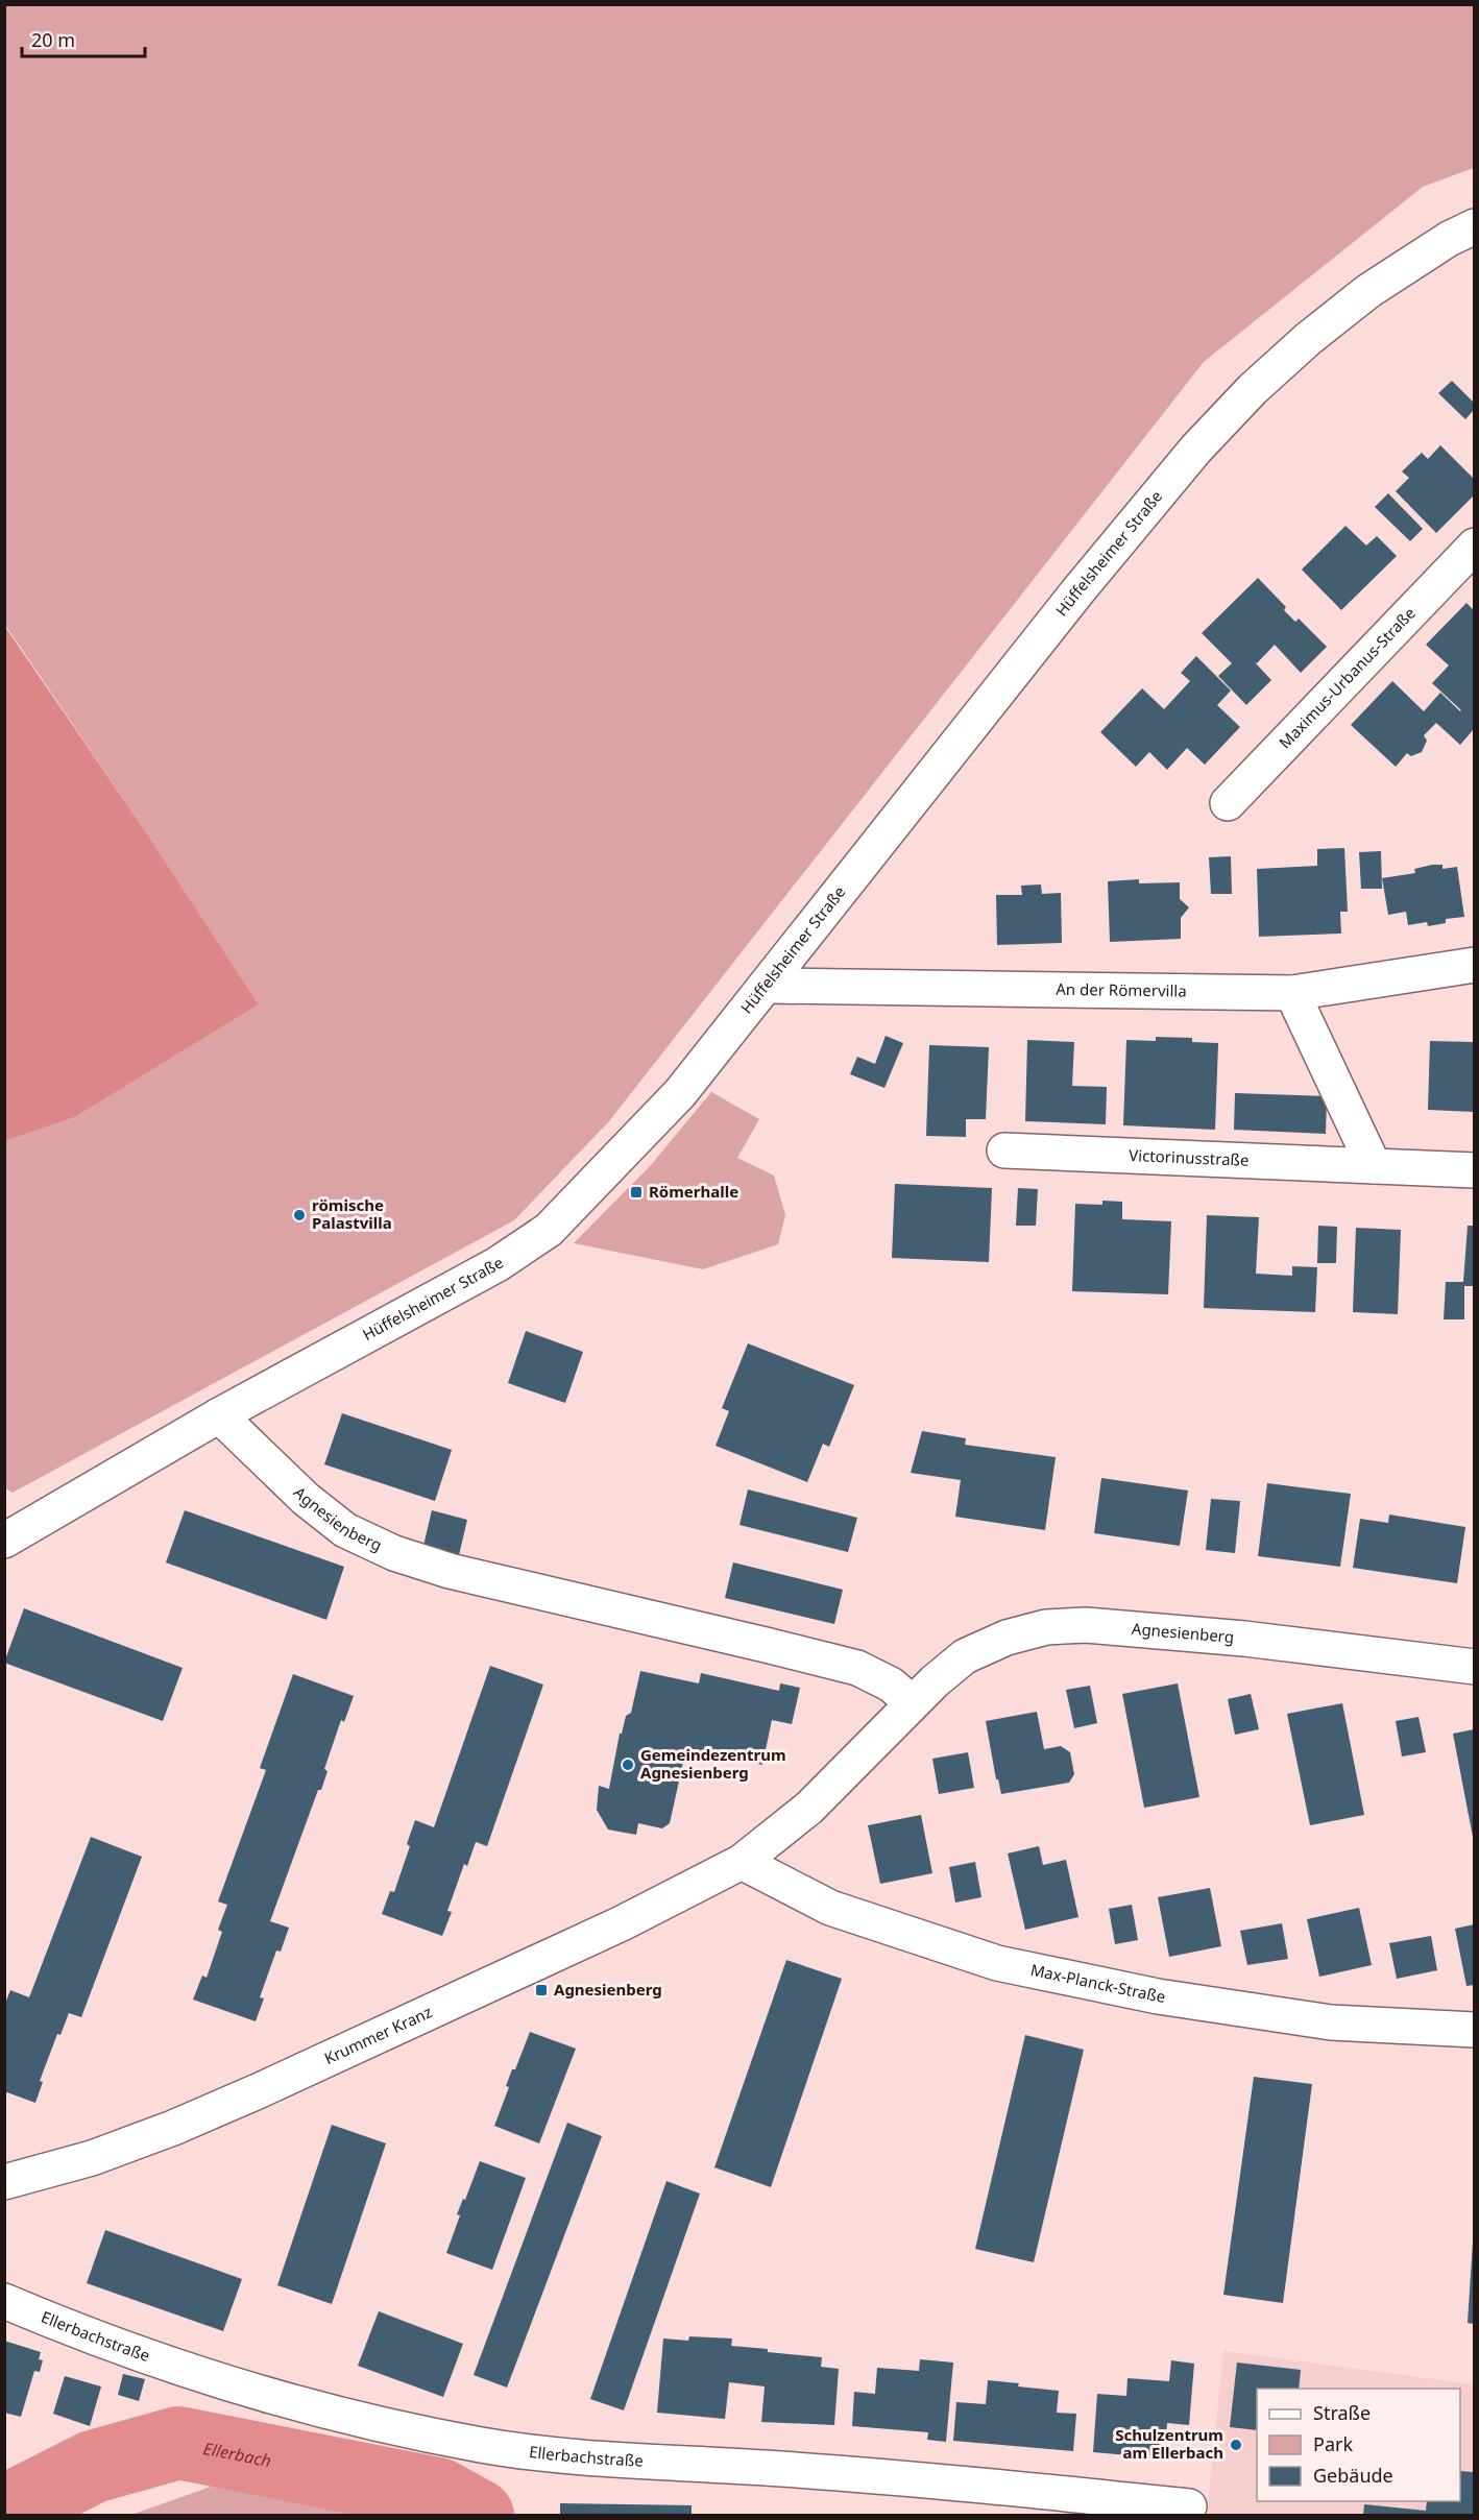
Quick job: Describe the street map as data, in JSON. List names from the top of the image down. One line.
{"streets":{"street":["Hüffelsheimer Straße","Maximus-Urbanus-Straße","An der Römervilla","Victorinusstraße","Agnesienberg","Max-Planck-Straße","Krummer Kranz","Ellerbachstraße"]},"crossings":[["Hüffelsheimer Straße","An der Römervilla"],["Hüffelsheimer Straße","Agnesienberg"],["Agnesienberg","Max-Planck-Straße"],["Agnesienberg","Krummer Kranz"],["Max-Planck-Straße","Krummer Kranz"]],"water":["Ellerbach"],"places":{"transit":["Römerhalle","Agnesienberg"],"other":["römische Palastvilla","Gemeindezentrum Agnesienberg","Schulzentrum am Ellerbach"]},"legend":["Straße","Park","Gebäude"],"scale_bar":"20 m"}
